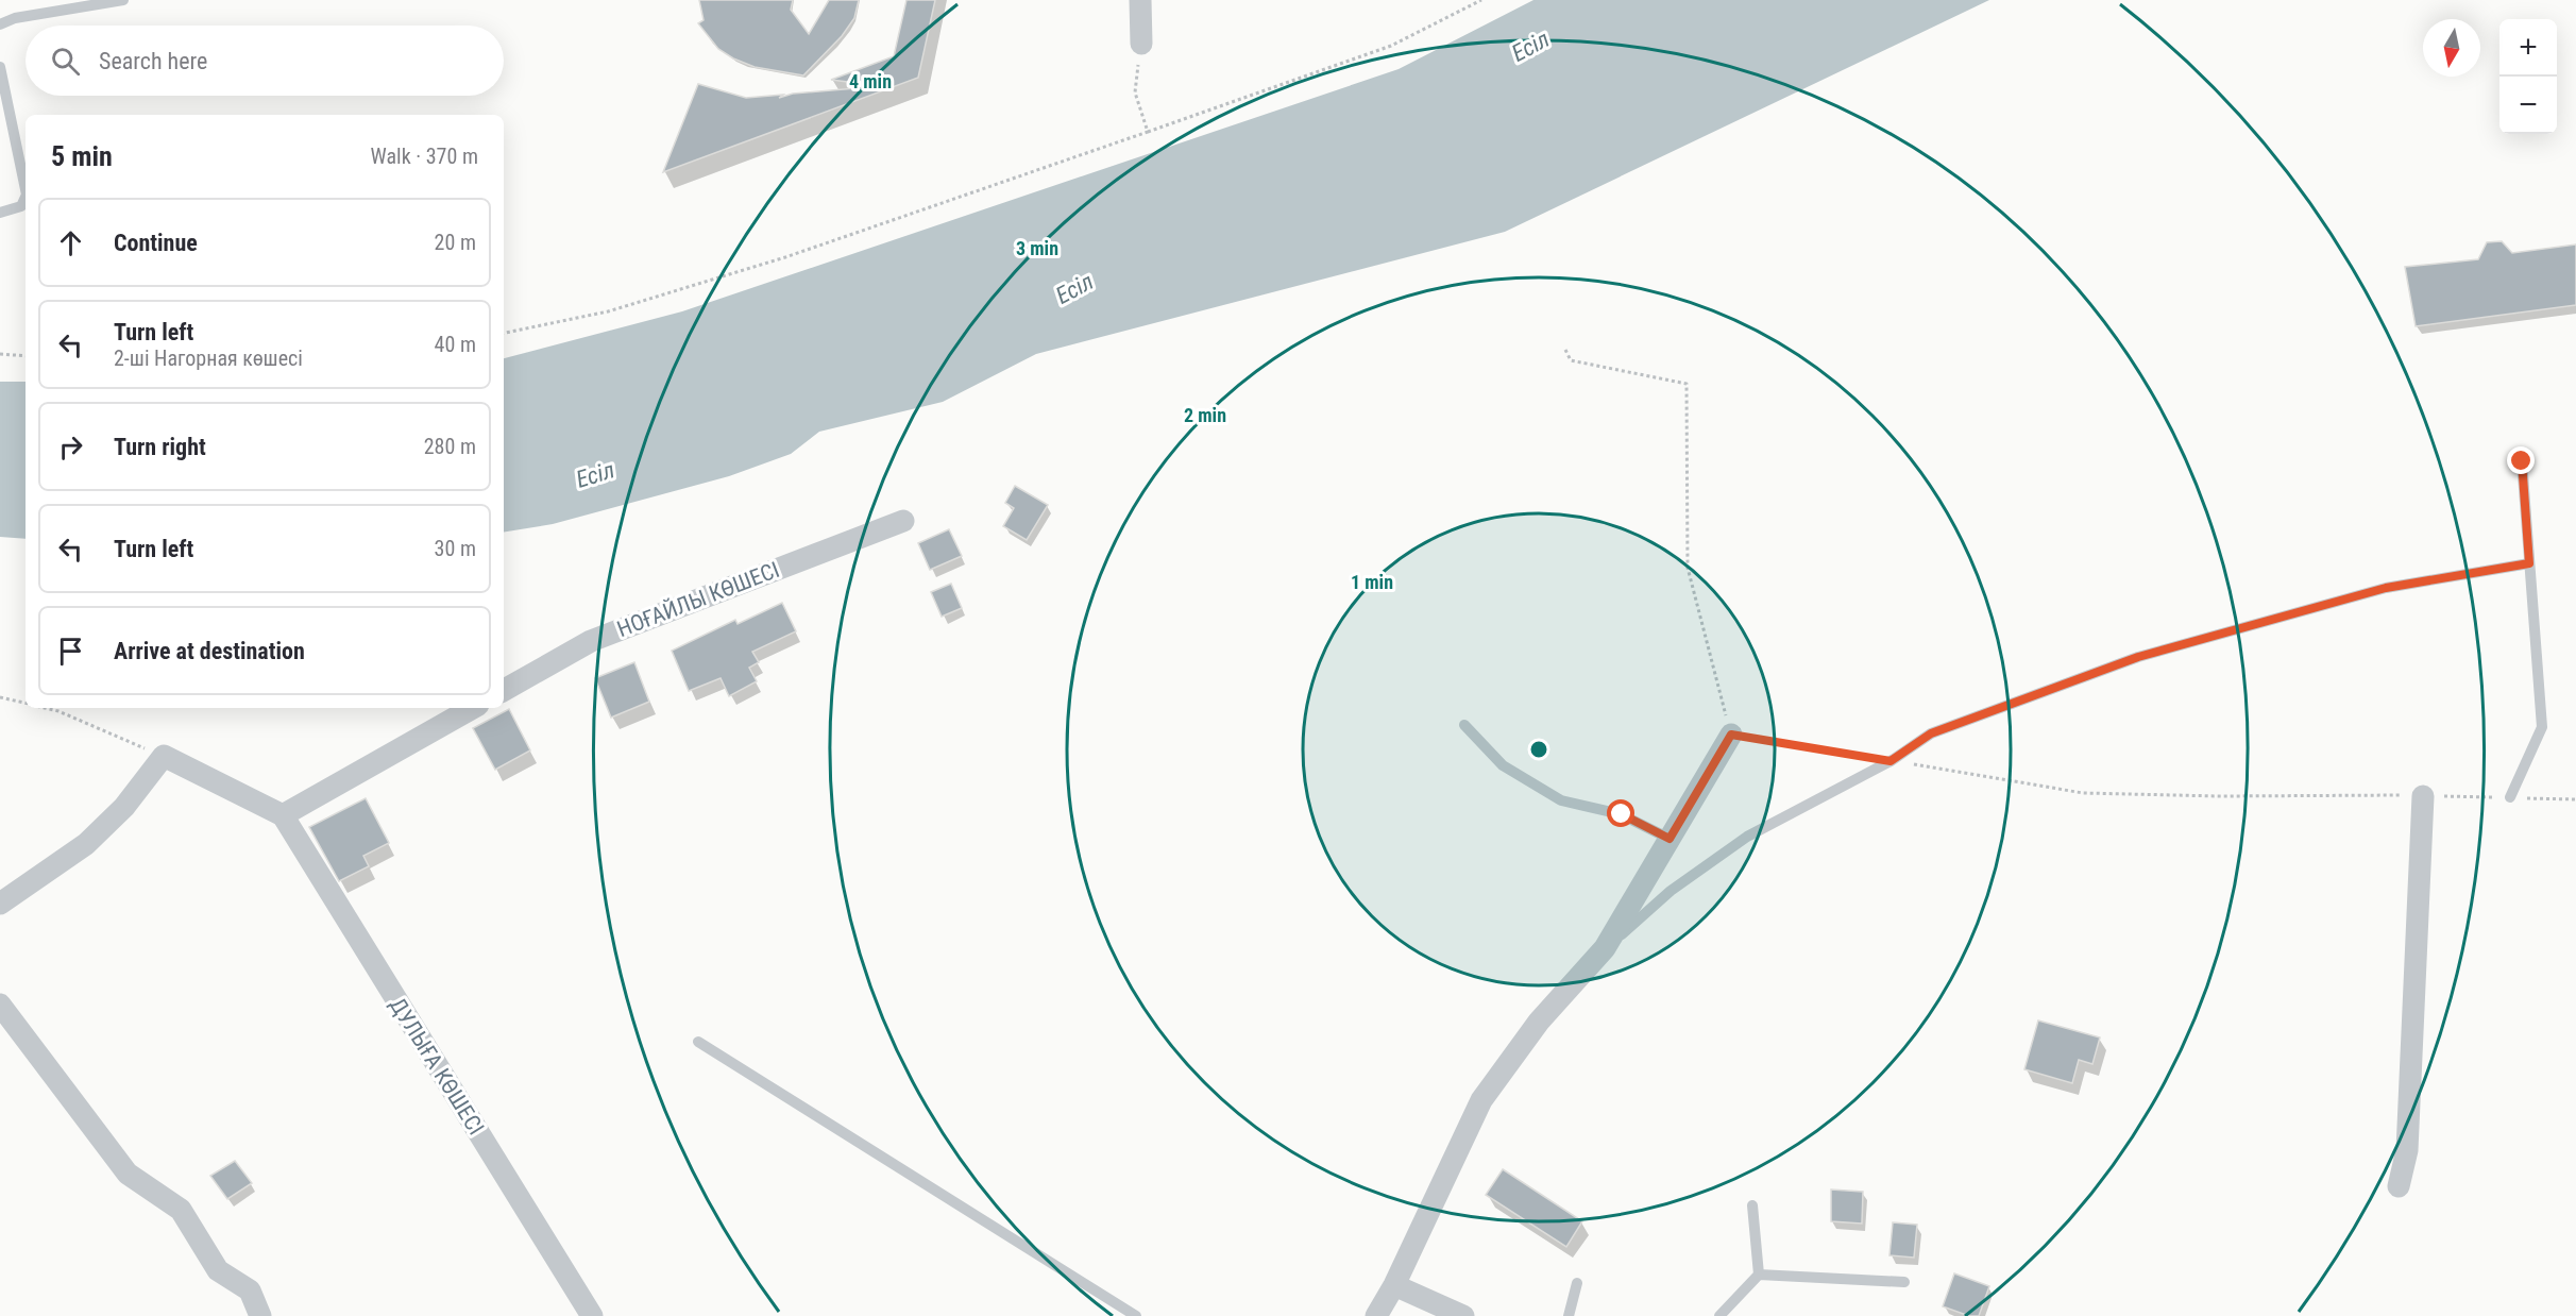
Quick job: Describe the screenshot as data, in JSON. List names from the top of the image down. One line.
{"streets":{"street":["НОҒАЙЛЫ КӨШЕСІ","ДУЛЫҒА КӨШЕСІ"]},"water":["Есіл"],"north":"bottom","page":{"map_buttons":["+","−"],"search":"Search here","heading":["5 min","Walk · 370 m"],"list":[["Continue","20 m"],["Turn left","2-ші Нагорная көшесі","40 m"],["Turn right","280 m"],["Turn left","30 m"],"Arrive at destination"]},"rings":["4 min","3 min","2 min","1 min"]}
